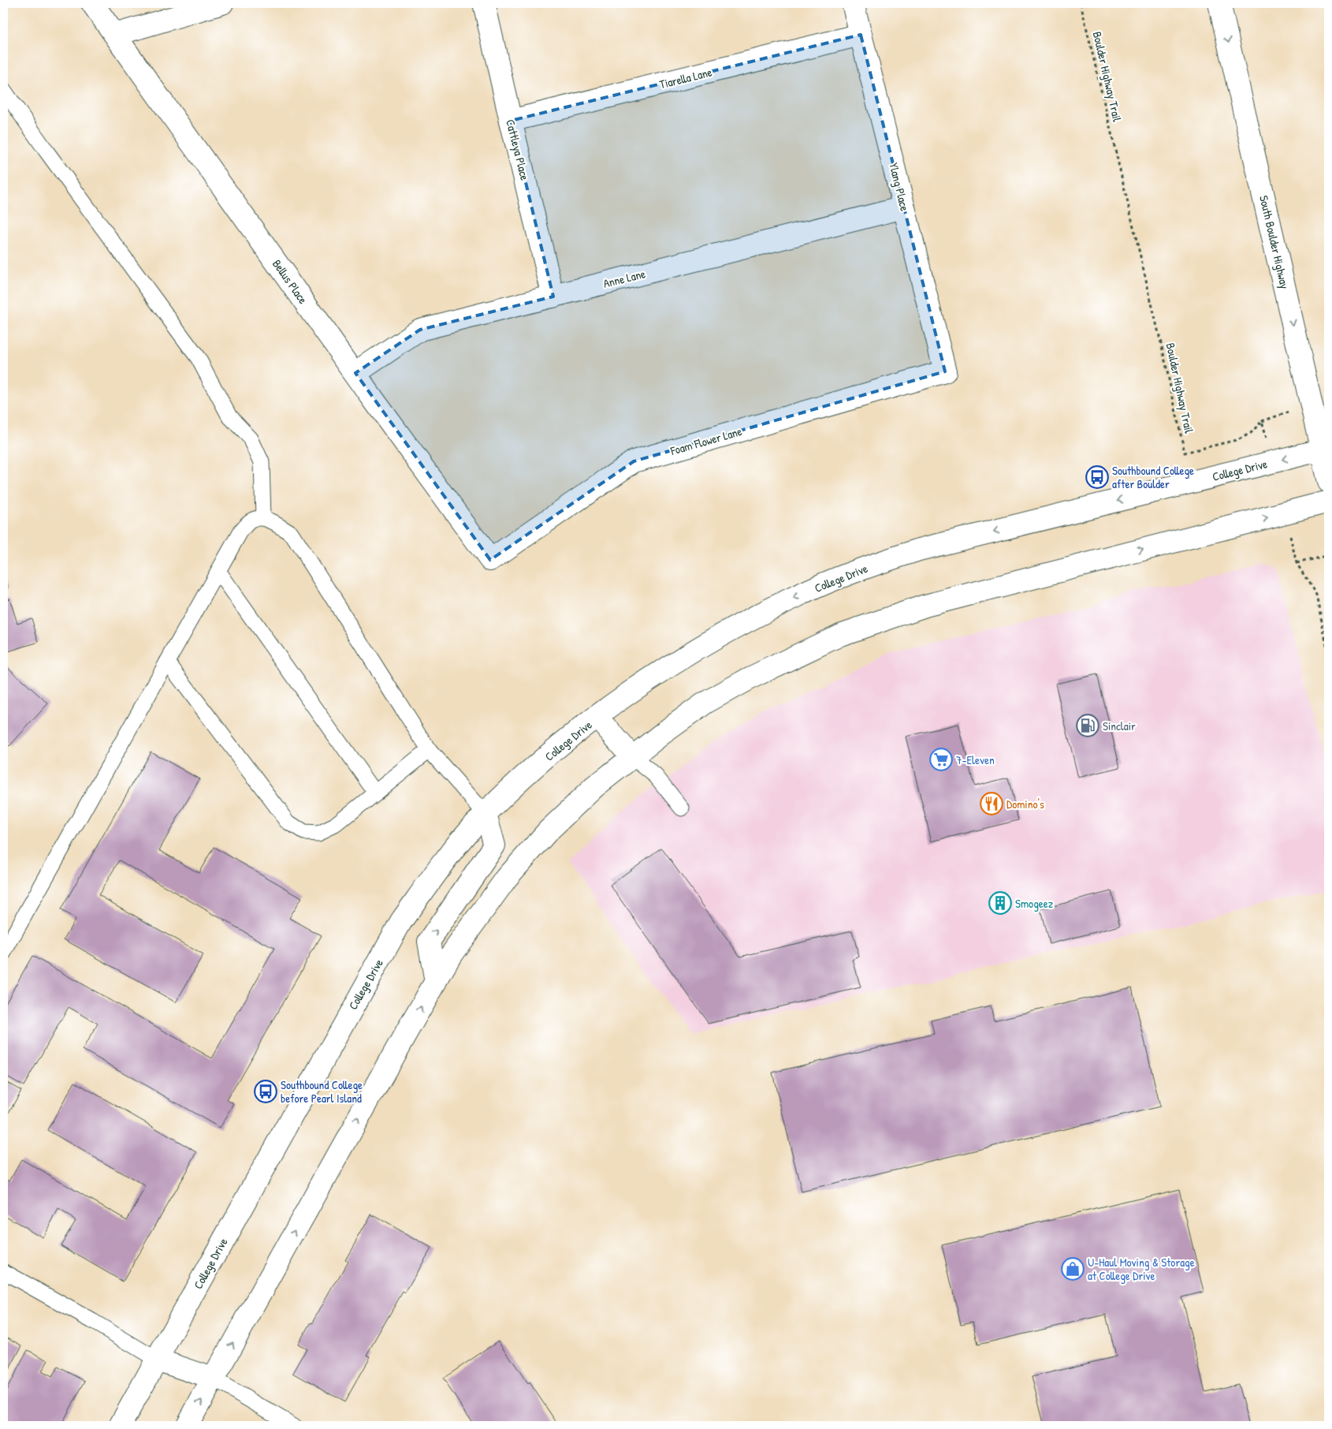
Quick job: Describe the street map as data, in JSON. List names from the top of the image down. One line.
{"streets":{"main road":["Tiarella Lane","Cattleya Place","Ylang Place","South Boulder Highway","Anne Lane","Bellus Place","Foam Flower Lane","College Drive"],"path":["Boulder Highway Trail"]},"crossings":[["Boulder Highway Trail","College Drive"],["Tiarella Lane","Cattleya Place"],["Tiarella Lane","Ylang Place"],["Cattleya Place","Anne Lane"],["Ylang Place","Anne Lane"],["Ylang Place","Foam Flower Lane"],["South Boulder Highway","College Drive"],["Anne Lane","Bellus Place"],["Bellus Place","Foam Flower Lane"]],"one_way":["South Boulder Highway"],"places":{"bus stop":["Southbound College after Boulder","Southbound College before Pearl Island"],"fuel station":["Sinclair"],"supermarket":["7-Eleven"],"restaurant":["Domino's"],"building":["Smogeez"],"shop":["U-Haul Moving & Storage at College Drive"]}}
